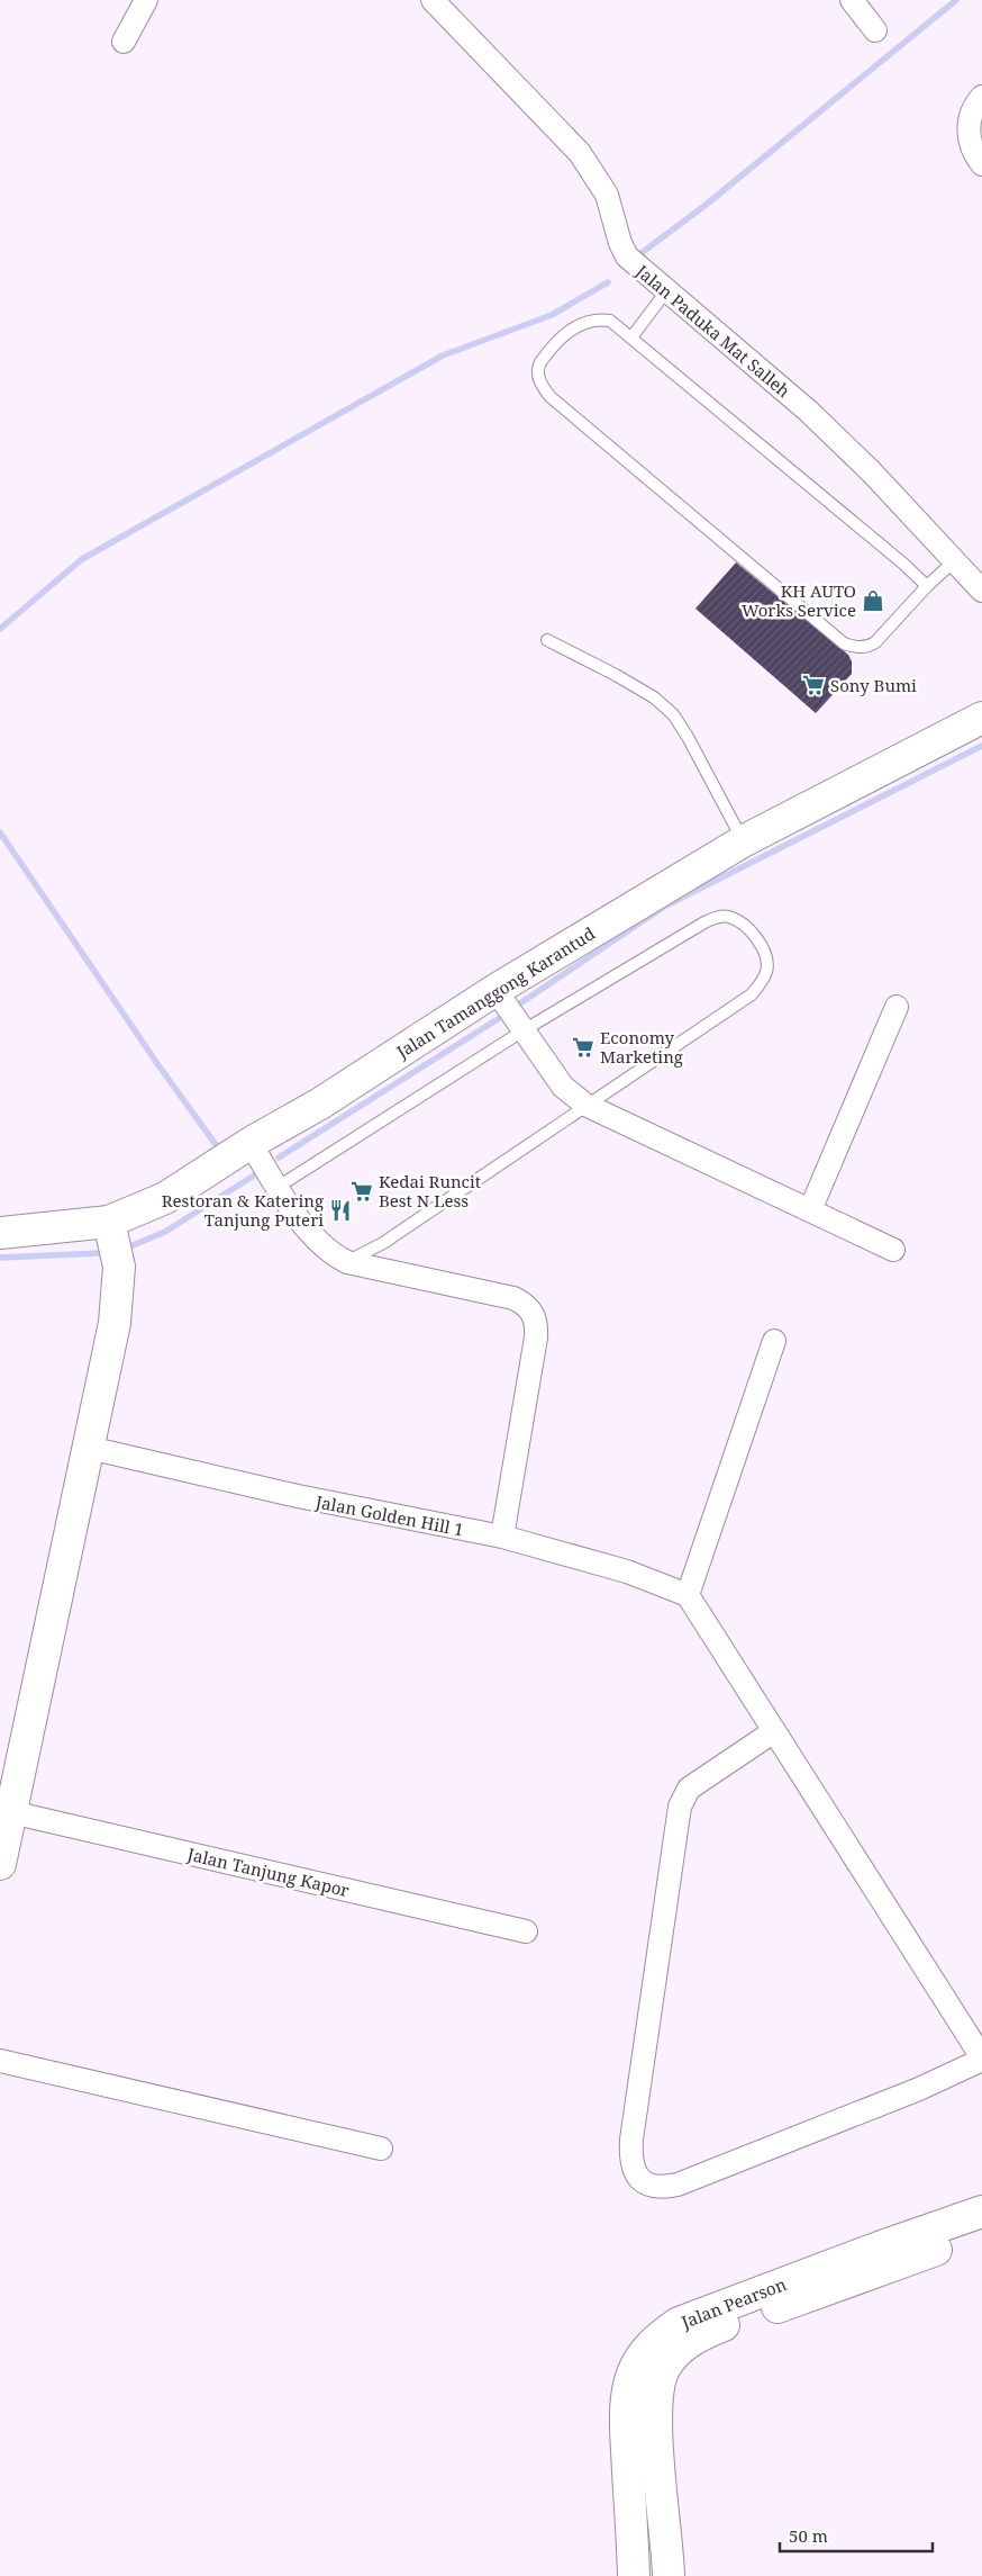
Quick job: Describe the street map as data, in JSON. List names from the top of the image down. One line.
{"streets":{"main road":["Jalan Tamanggong Karantud","Jalan Pearson"],"street":["Jalan Paduka Mat Salleh","Jalan Golden Hill 1","Jalan Tanjung Kapor"]},"places":{"shop":["KH AUTO Works Service"],"supermarket":["Sony Bumi","Economy Marketing","Kedai Runcit Best N Less"],"restaurant":["Restoran & Katering Tanjung Puteri"]},"scale_bar":"50 m"}
